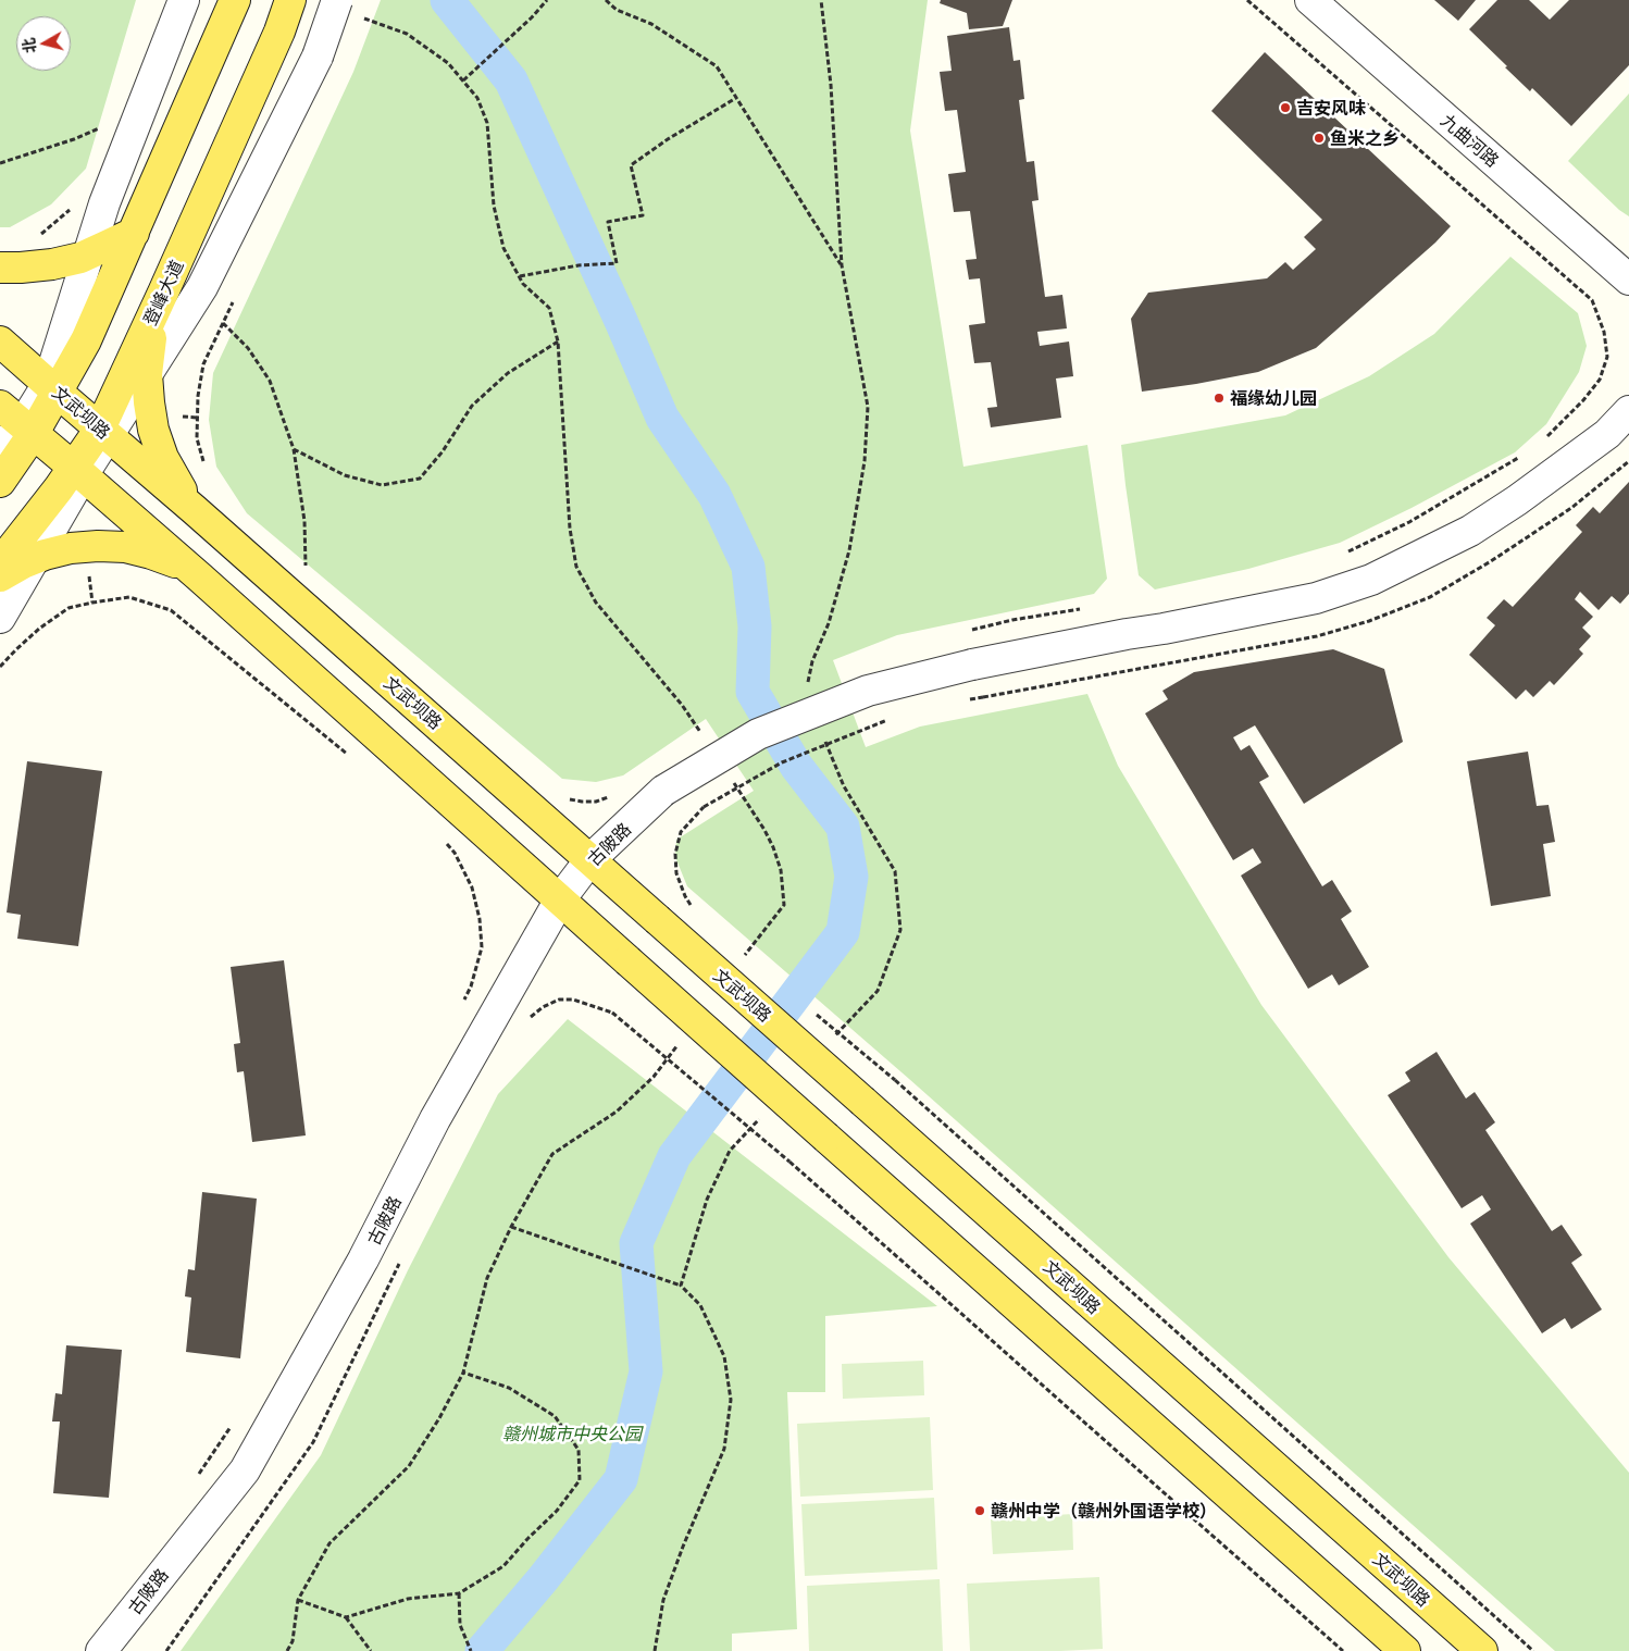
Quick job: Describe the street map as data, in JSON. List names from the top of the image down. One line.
{"streets":{"main road":["登峰大道","文武坝路"],"street":["九曲河路","古陂路"]},"crossings":[["登峰大道","文武坝路"],["文武坝路","古陂路"]],"parks":["赣州城市中央公园"],"places":["吉安风味","鱼米之乡","福缘幼儿园","赣州中学（赣州外国语学校）"],"north":"left"}
